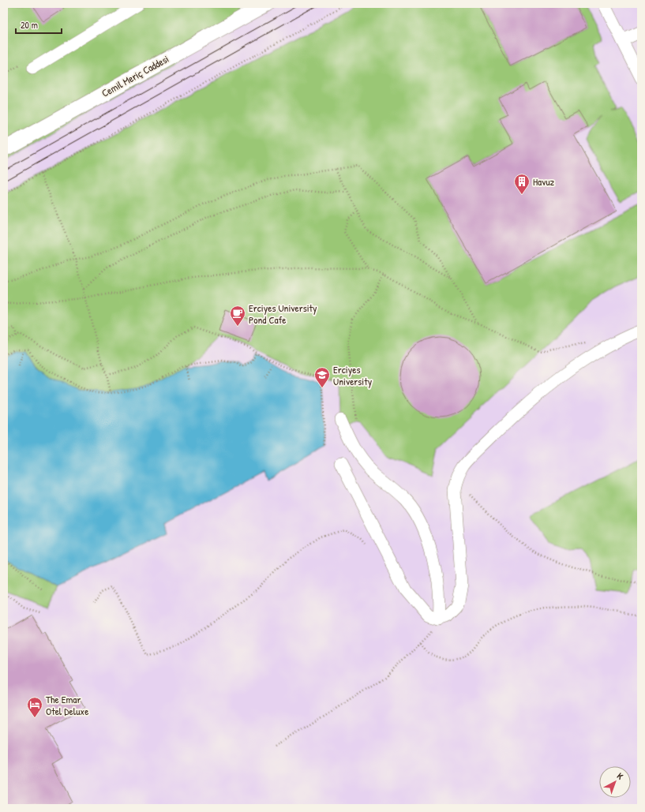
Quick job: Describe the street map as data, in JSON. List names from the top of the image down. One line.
{"streets":{"street":["Cemil Meriç Caddesi"]},"places":{"building":["Havuz"],"cafe":["Erciyes University Pond Cafe"],"school or university":["Erciyes University"],"hotel":["The Emar Otel Deluxe"]},"scale_bar":"20 m","north":"top right"}
